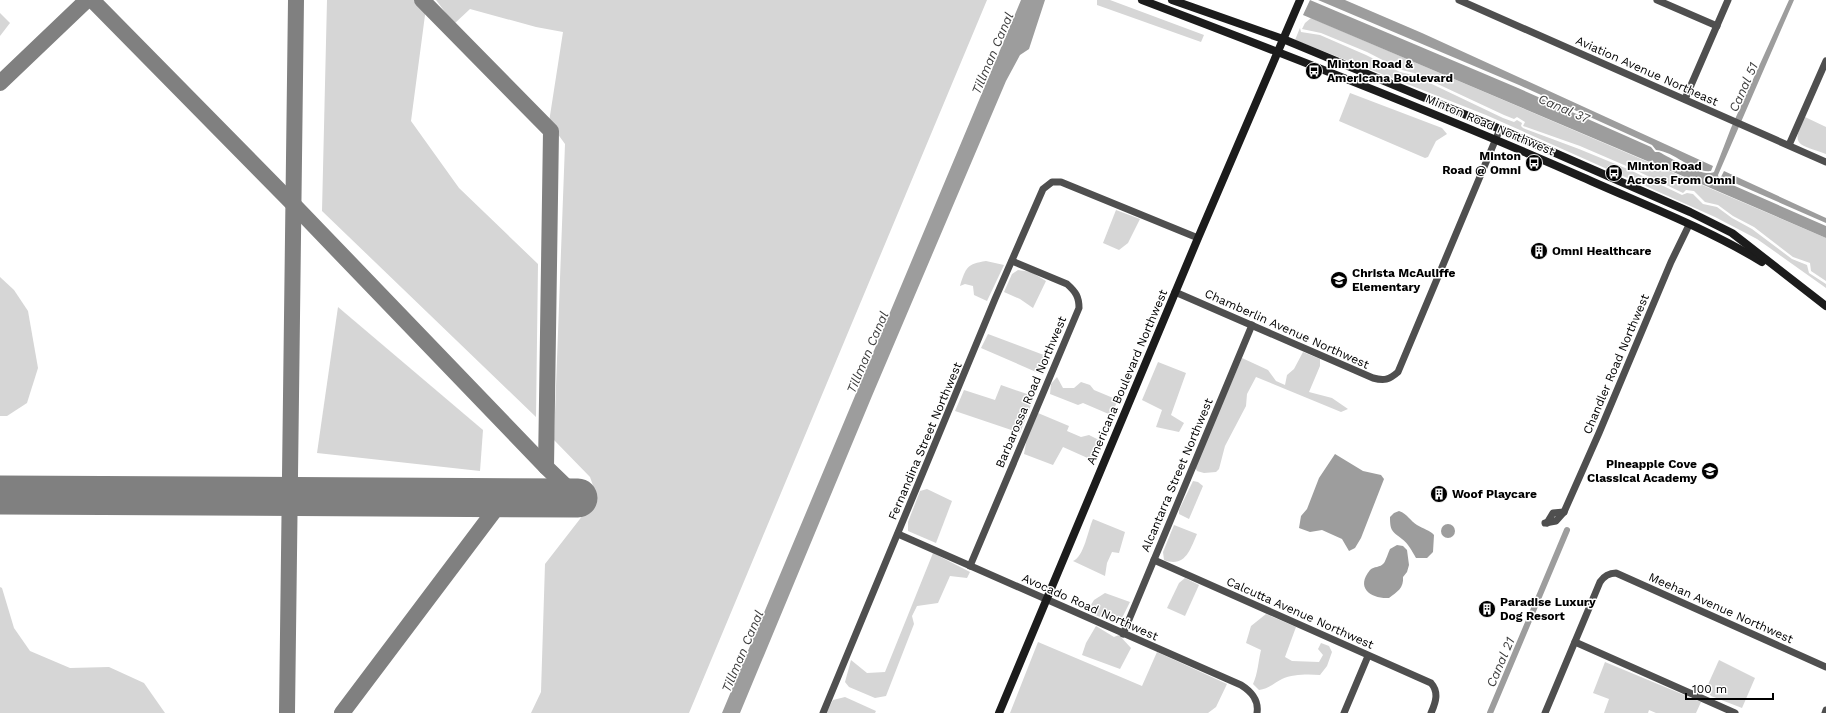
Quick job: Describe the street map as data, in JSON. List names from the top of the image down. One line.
{"streets":{"main road":["Minton Road Northwest","Americana Boulevard Northwest"],"street":["Aviation Avenue Northeast","Chamberlin Avenue Northwest","Chandler Road Northwest","Barbarossa Road Northwest","Fernandina Street Northwest","Alcantarra Street Northwest","Avocado Road Northwest","Meehan Avenue Northwest","Calcutta Avenue Northwest"]},"crossings":[["Minton Road Northwest","Chamberlin Avenue Northwest"],["Minton Road Northwest","Chandler Road Northwest"],["Minton Road Northwest","Americana Boulevard Northwest"],["Chamberlin Avenue Northwest","Americana Boulevard Northwest"],["Chamberlin Avenue Northwest","Alcantarra Street Northwest"],["Americana Boulevard Northwest","Fernandina Street Northwest"],["Americana Boulevard Northwest","Avocado Road Northwest"],["Barbarossa Road Northwest","Fernandina Street Northwest"],["Barbarossa Road Northwest","Avocado Road Northwest"],["Fernandina Street Northwest","Avocado Road Northwest"],["Alcantarra Street Northwest","Avocado Road Northwest"],["Alcantarra Street Northwest","Calcutta Avenue Northwest"]],"water":["Tillman Canal","Canal 51","Canal 37","Canal 21"],"places":{"bus stop":["Minton Road & Americana Boulevard","Minton Road @ Omni","Minton Road Across From Omni"],"building":["Omni Healthcare","Woof Playcare","Paradise Luxury Dog Resort"],"school or university":["Christa McAuliffe Elementary","Pineapple Cove Classical Academy"]},"scale_bar":"100 m"}
